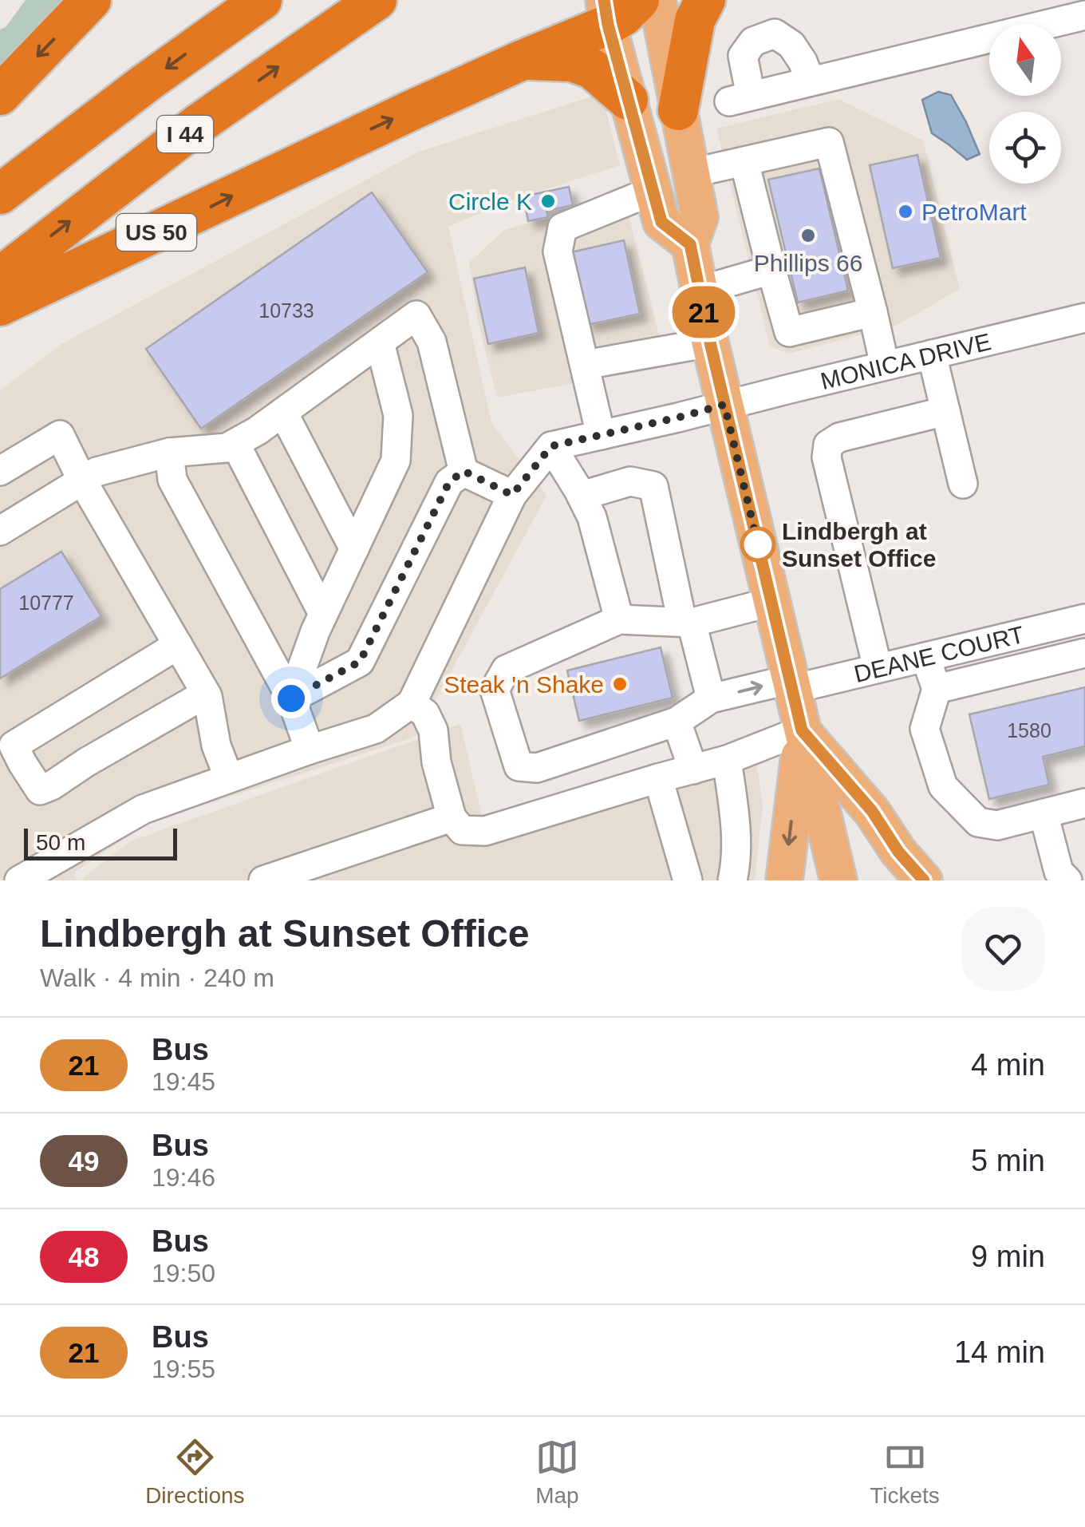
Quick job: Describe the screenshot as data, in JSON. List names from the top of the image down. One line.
{"streets":{"highway":["I 44","US 50"],"street":["MONICA DRIVE","DEANE COURT"]},"places":["Circle K","PetroMart","Phillips 66","Lindbergh at Sunset Office","Steak 'n Shake"],"lines":["bus line 21"],"house_numbers":["10733","10777","1580"],"scale_bar":"50 m","north":"top","page":{"on_map":"21","scale":"50 m","heading":["Lindbergh at Sunset Office","Walk · 4 min · 240 m"],"list":[{"mark":"21","name":"Bus","note":"19:45","value":"4 min"},{"mark":"49","name":"Bus","note":"19:46","value":"5 min"},{"mark":"48","name":"Bus","note":"19:50","value":"9 min"},{"mark":"21","name":"Bus","note":"19:55","value":"14 min"}],"tabs":["Directions","Map","Tickets"]}}
